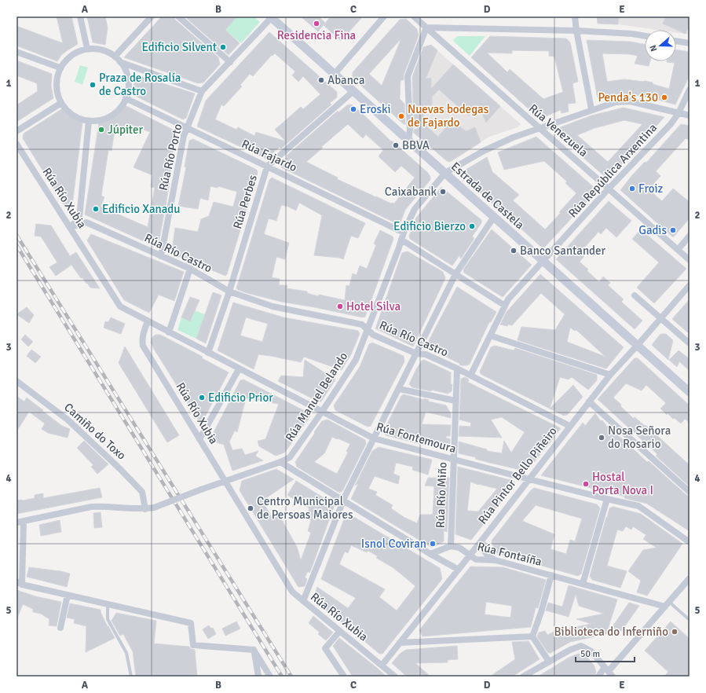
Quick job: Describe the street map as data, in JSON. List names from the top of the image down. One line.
{"streets":{"main road":["Estrada de Castela"],"street":["Rúa Venezuela","Rúa Fajardo","Rúa Río Porto","Rúa República Arxentina","Rúa Río Xubia","Rúa Perbes","Rúa Río Castro","Rúa Manuel Belando","Camiño do Toxo","Rúa Fontemoura","Rúa Pintor Bello Piñeiro","Rúa Río Miño","Rúa Fontaíña"]},"crossings":[["Rúa Venezuela","Rúa República Arxentina"],["Rúa Venezuela","Rúa Manuel Belando"],["Rúa Fajardo","Rúa Río Porto"],["Rúa Fajardo","Rúa Perbes"],["Rúa Fajardo","Rúa Manuel Belando"],["Rúa Río Porto","Estrada de Castela"],["Rúa Río Porto","Rúa Río Castro"],["Rúa República Arxentina","Estrada de Castela"],["Rúa República Arxentina","Rúa Río Castro"],["Rúa República Arxentina","Rúa Manuel Belando"],["Estrada de Castela","Rúa Perbes"],["Estrada de Castela","Rúa Manuel Belando"],["Estrada de Castela","Rúa Pintor Bello Piñeiro"],["Rúa Río Xubia","Rúa Río Castro"],["Rúa Río Xubia","Rúa Manuel Belando"],["Rúa Río Xubia","Rúa Fontemoura"],["Rúa Río Xubia","Rúa Pintor Bello Piñeiro"],["Rúa Perbes","Rúa Río Castro"],["Rúa Perbes","Rúa Fontemoura"],["Rúa Río Castro","Rúa Manuel Belando"],["Rúa Río Castro","Rúa Pintor Bello Piñeiro"],["Rúa Río Castro","Rúa Río Miño"],["Rúa Manuel Belando","Camiño do Toxo"],["Rúa Manuel Belando","Rúa Fontemoura"],["Rúa Fontemoura","Rúa Pintor Bello Piñeiro"],["Rúa Fontemoura","Rúa Río Miño"],["Rúa Pintor Bello Piñeiro","Rúa Fontaíña"],["Rúa Río Miño","Rúa Fontaíña"]],"places":["Residencia Fina","Edificio Silvent","Abanca","Praza de Rosalía de Castro","Penda's 130","Eroski","Nuevas bodegas de Fajardo","Júpiter","BBVA","Froiz","Caixabank","Edificio Xanadu","Edificio Bierzo","Gadis","Banco Santander","Hotel Silva","Edificio Prior","Nosa Señora do Rosario","Hostal Porta Nova I","Centro Municipal de Persoas Maiores","Isnol Coviran","Biblioteca do Inferniño"],"scale_bar":"50 m","north":"left","grid":{"columns":["A","B","C","D","E"],"rows":["1","2","3","4","5"]}}
